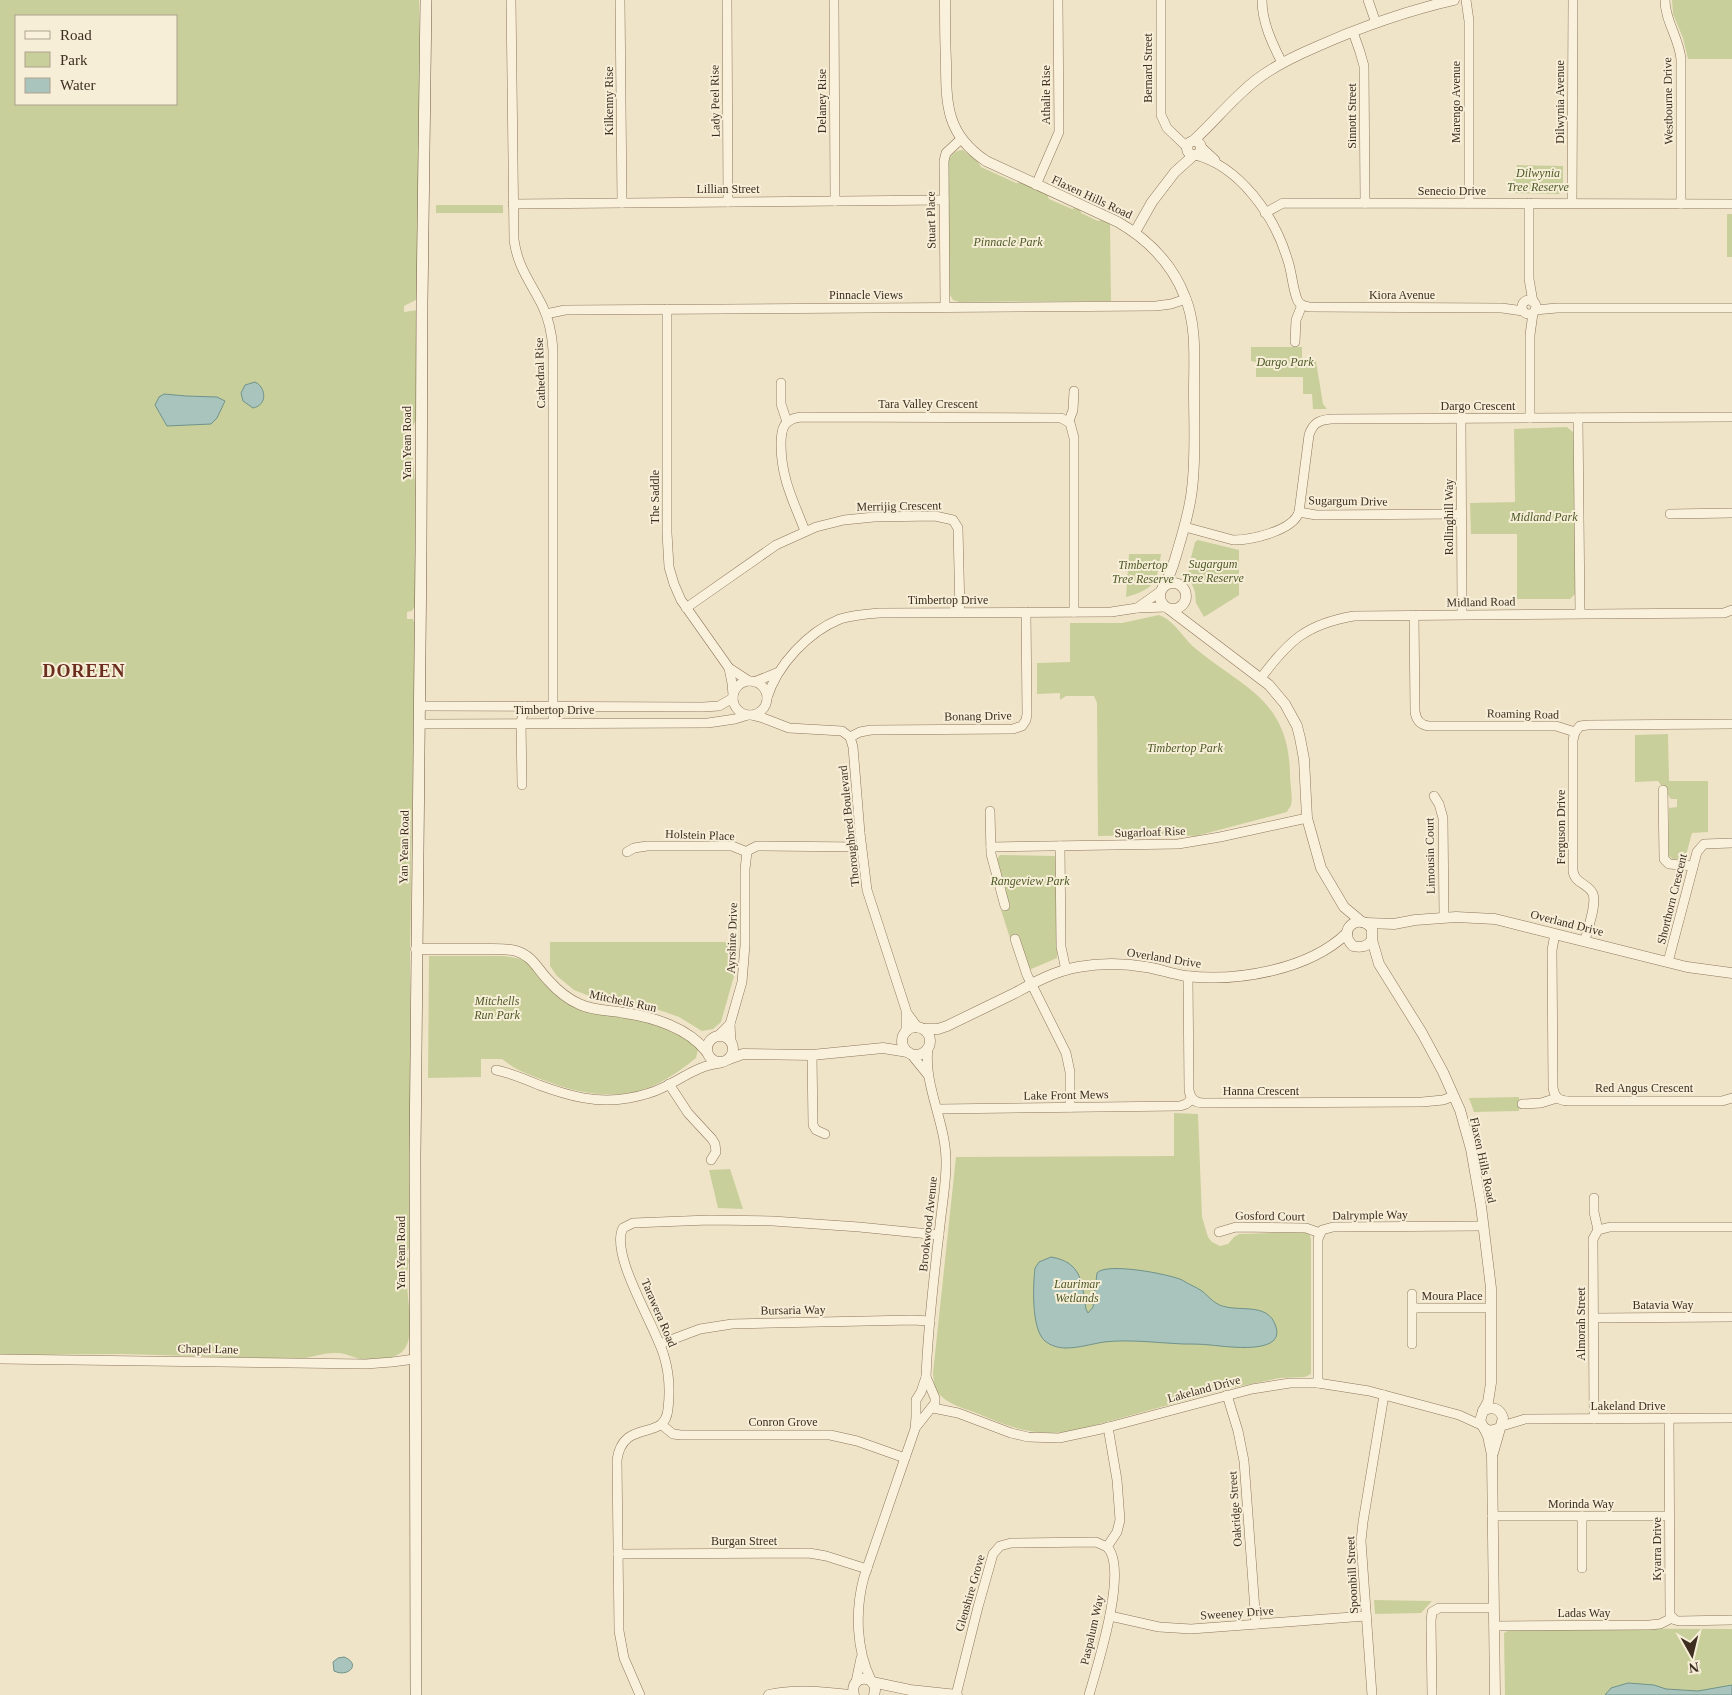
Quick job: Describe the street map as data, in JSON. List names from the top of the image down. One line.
{"streets":{"main road":["Yan Yean Road"],"street":["Bernard Street","Athalie Rise","Kilkenny Rise","Lady Peel Rise","Delaney Rise","Westbourne Drive","Marengo Avenue","Dilwynia Avenue","Sinnott Street","Lillian Street","Senecio Drive","Flaxen Hills Road","Stuart Place","Pinnacle Views","Kiora Avenue","Cathedral Rise","Tara Valley Crescent","Dargo Crescent","The Saddle","Sugargum Drive","Merrijig Crescent","Rollinghill Way","Timbertop Drive","Midland Road","Roaming Road","Bonang Drive","Thoroughbred Boulevard","Ferguson Drive","Sugarloaf Rise","Holstein Place","Limousin Court","Shorthorn Crescent","Overland Drive","Ayrshire Drive","Mitchells Run","Red Angus Crescent","Hanna Crescent","Lake Front Mews","Dalrymple Way","Gosford Court","Brookwood Avenue","Moura Place","Batavia Way","Bursaria Way","Tarawera Road","Almorah Street","Chapel Lane","Lakeland Drive","Conron Grove","Morinda Way","Oakridge Street","Burgan Street","Kyarra Drive","Spoonbill Street","Glenshire Grove","Sweeney Drive","Ladas Way","Paspalum Way"]},"crossings":[["Athalie Rise","Flaxen Hills Road"],["Kilkenny Rise","Lillian Street"],["Lady Peel Rise","Lillian Street"],["Delaney Rise","Lillian Street"],["Westbourne Drive","Senecio Drive"],["Marengo Avenue","Senecio Drive"],["Dilwynia Avenue","Senecio Drive"],["Sinnott Street","Senecio Drive"],["Lillian Street","Stuart Place"],["Lillian Street","Cathedral Rise"],["Flaxen Hills Road","Stuart Place"],["Flaxen Hills Road","Pinnacle Views"],["Flaxen Hills Road","Sugargum Drive"],["Flaxen Hills Road","Timbertop Drive"],["Flaxen Hills Road","Overland Drive"],["Flaxen Hills Road","Hanna Crescent"],["Flaxen Hills Road","Dalrymple Way"],["Flaxen Hills Road","Moura Place"],["Flaxen Hills Road","Lakeland Drive"],["Stuart Place","Pinnacle Views"],["Pinnacle Views","Cathedral Rise"],["Pinnacle Views","The Saddle"],["Cathedral Rise","Timbertop Drive"],["Dargo Crescent","Sugargum Drive"],["Dargo Crescent","Rollinghill Way"],["Yan Yean Road","Timbertop Drive"],["Yan Yean Road","Mitchells Run"],["Yan Yean Road","Chapel Lane"],["The Saddle","Merrijig Crescent"],["The Saddle","Timbertop Drive"],["Sugargum Drive","Rollinghill Way"],["Merrijig Crescent","Timbertop Drive"],["Rollinghill Way","Midland Road"],["Timbertop Drive","Bonang Drive"],["Midland Road","Roaming Road"],["Roaming Road","Ferguson Drive"],["Bonang Drive","Thoroughbred Boulevard"],["Thoroughbred Boulevard","Holstein Place"],["Thoroughbred Boulevard","Overland Drive"],["Thoroughbred Boulevard","Brookwood Avenue"],["Ferguson Drive","Overland Drive"],["Holstein Place","Ayrshire Drive"],["Limousin Court","Overland Drive"],["Shorthorn Crescent","Overland Drive"],["Overland Drive","Brookwood Avenue"],["Ayrshire Drive","Mitchells Run"],["Hanna Crescent","Lake Front Mews"],["Lake Front Mews","Brookwood Avenue"],["Dalrymple Way","Gosford Court"],["Dalrymple Way","Lakeland Drive"],["Brookwood Avenue","Bursaria Way"],["Brookwood Avenue","Tarawera Road"],["Brookwood Avenue","Lakeland Drive"],["Batavia Way","Almorah Street"],["Bursaria Way","Tarawera Road"],["Tarawera Road","Conron Grove"],["Almorah Street","Lakeland Drive"],["Lakeland Drive","Oakridge Street"],["Lakeland Drive","Kyarra Drive"],["Lakeland Drive","Spoonbill Street"],["Morinda Way","Kyarra Drive"],["Oakridge Street","Sweeney Drive"],["Kyarra Drive","Ladas Way"],["Spoonbill Street","Sweeney Drive"],["Glenshire Grove","Paspalum Way"],["Sweeney Drive","Paspalum Way"]],"districts":["DOREEN"],"parks":["Dilwynia Tree Reserve","Pinnacle Park","Dargo Park","Midland Park","Sugargum Tree Reserve","Timbertop Tree Reserve","Timbertop Park","Rangeview Park","Mitchells Run Park","Laurimar Wetlands"],"legend":["Road","Park","Water"],"north":"bottom"}
